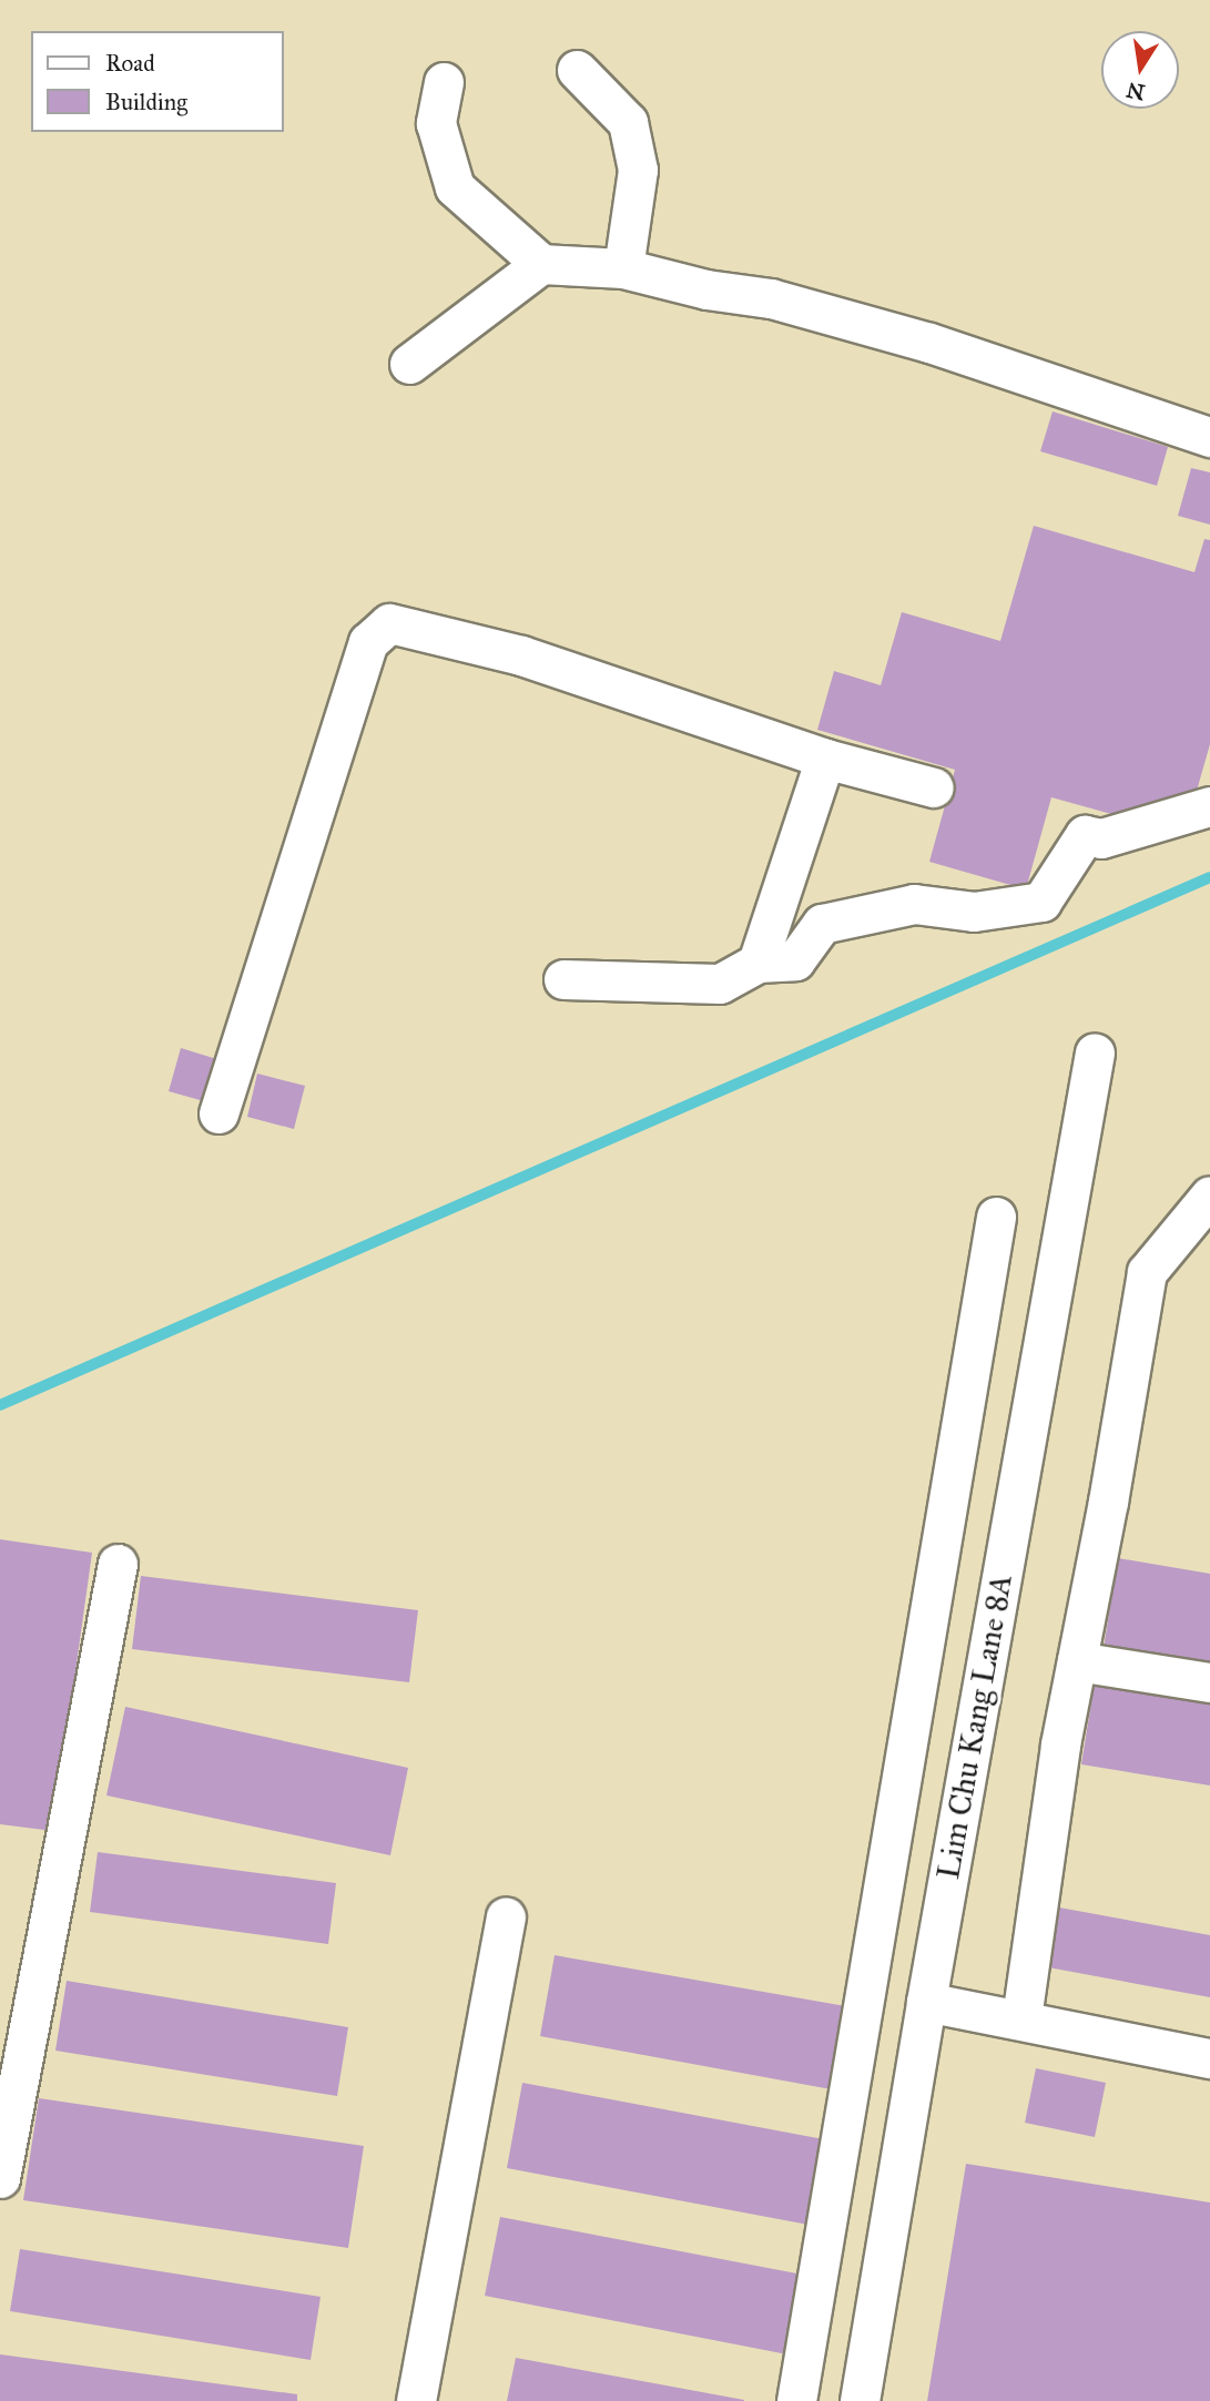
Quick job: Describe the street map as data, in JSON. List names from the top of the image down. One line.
{"streets":{"lane":["Lim Chu Kang Lane 8A"]},"legend":["Road","Building"],"north":"bottom"}
